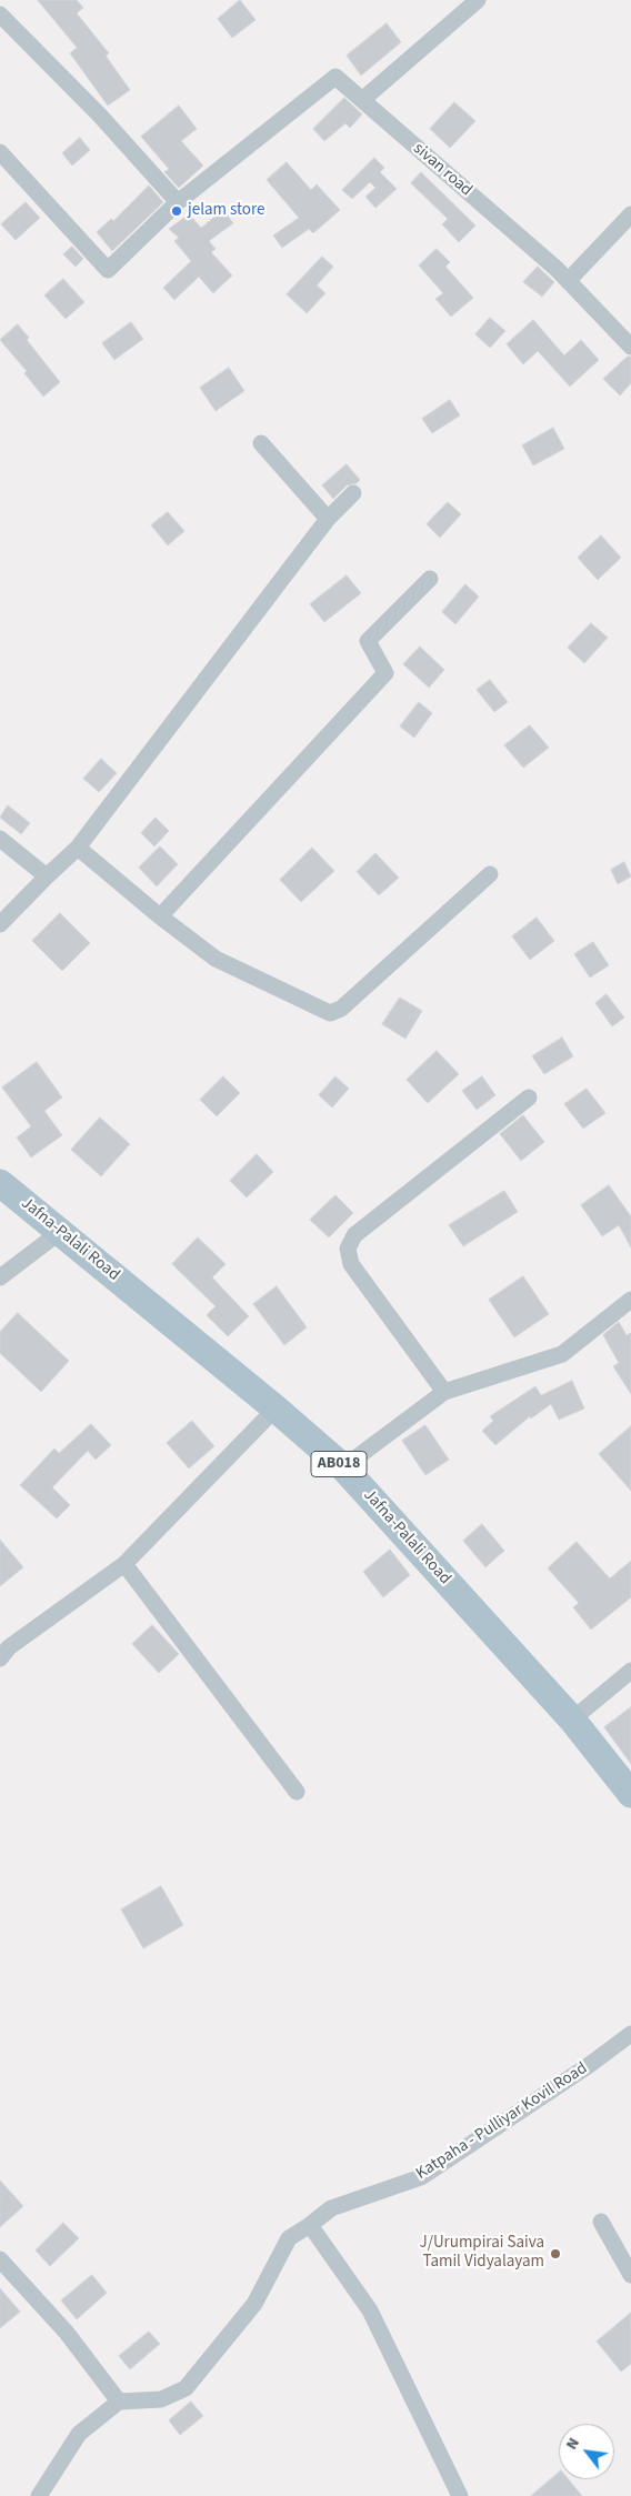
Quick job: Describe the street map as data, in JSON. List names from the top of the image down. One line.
{"streets":{"main road":["Jafna-Palali Road","AB018"],"street":["sivan road","Katpaha - Pulliyar Kovil Road"]},"places":["jelam store","J/Urumpirai Saiva Tamil Vidyalayam"],"north":"top left"}
